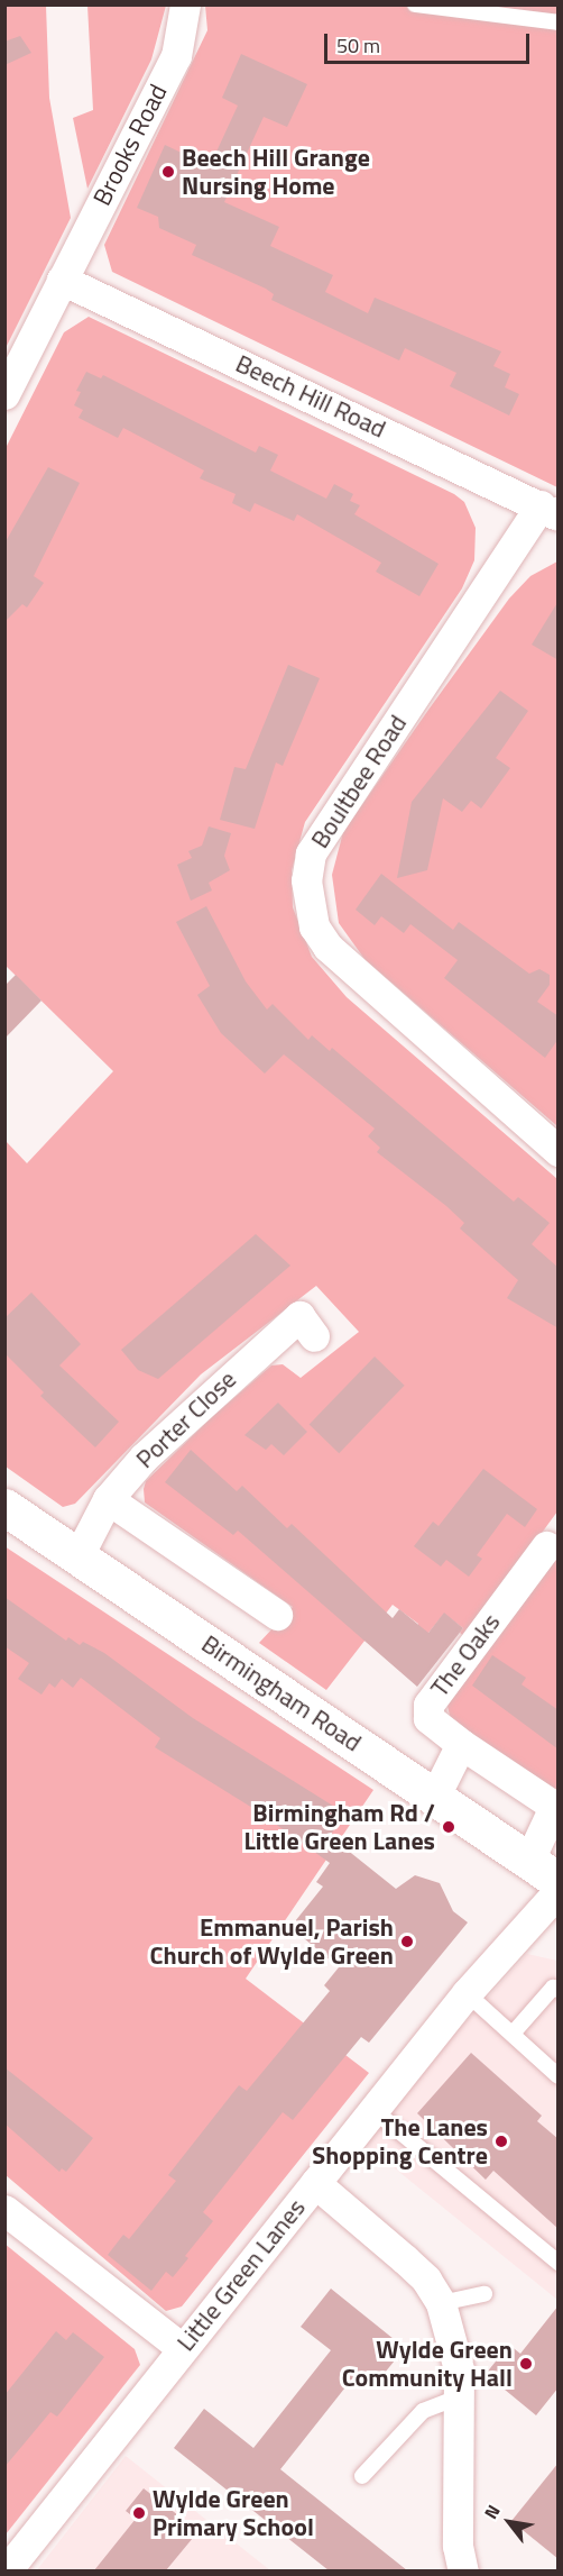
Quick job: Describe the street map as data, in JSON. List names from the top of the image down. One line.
{"streets":{"main road":["Birmingham Road"],"street":["Brooks Road","Beech Hill Road","Boultbee Road","Porter Close","The Oaks","Little Green Lanes"]},"crossings":[["Brooks Road","Beech Hill Road"],["Beech Hill Road","Boultbee Road"],["Porter Close","Birmingham Road"]],"places":["Beech Hill Grange Nursing Home","Birmingham Rd / Little Green Lanes","Emmanuel, Parish Church of Wylde Green","The Lanes Shopping Centre","Wylde Green Community Hall","Wylde Green Primary School"],"scale_bar":"50 m","north":"top left"}
